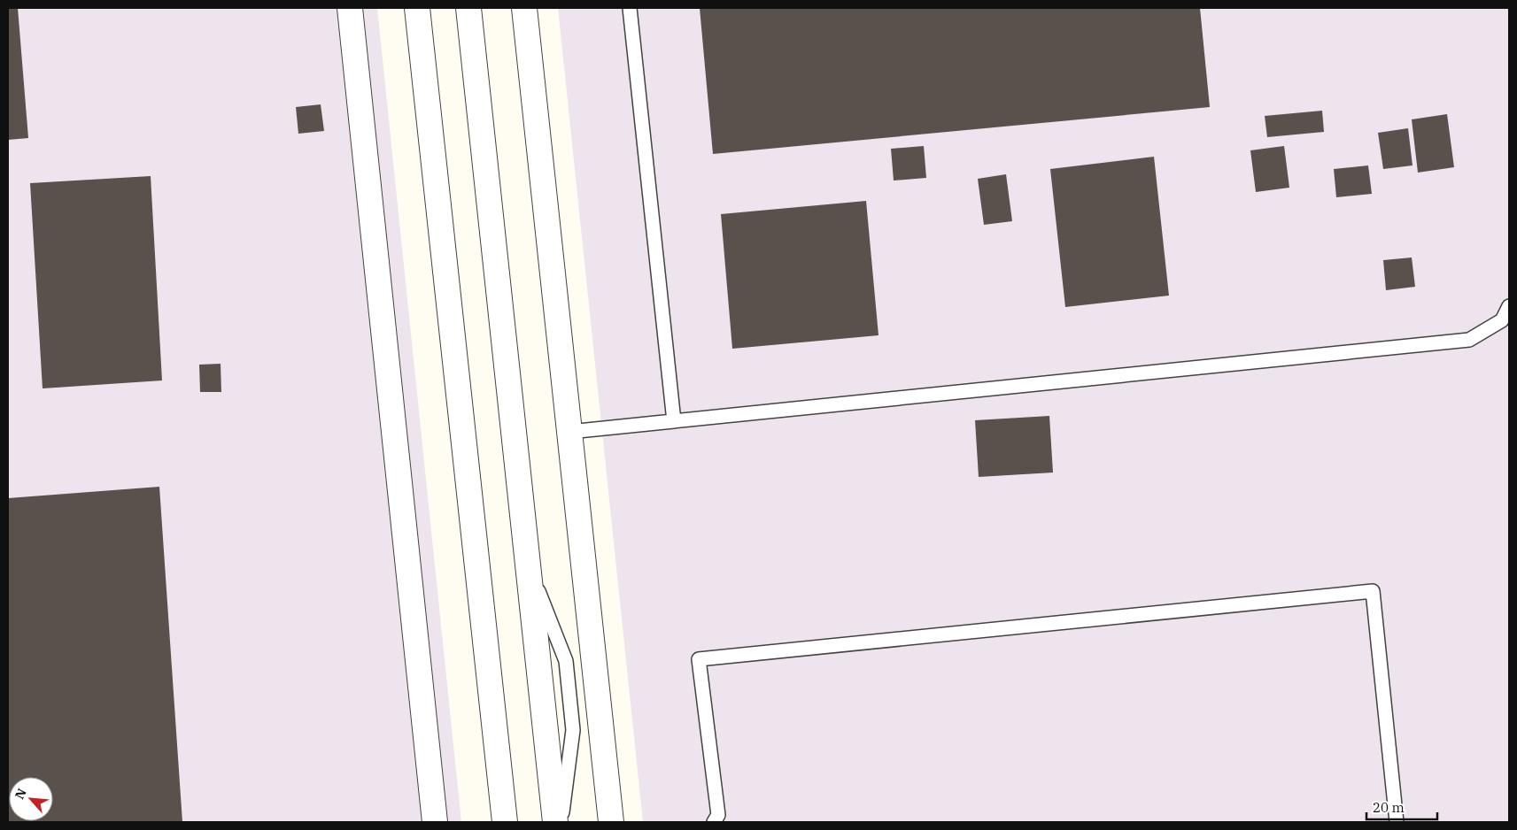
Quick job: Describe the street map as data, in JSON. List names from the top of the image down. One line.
{"scale_bar":"20 m","north":"top left"}
